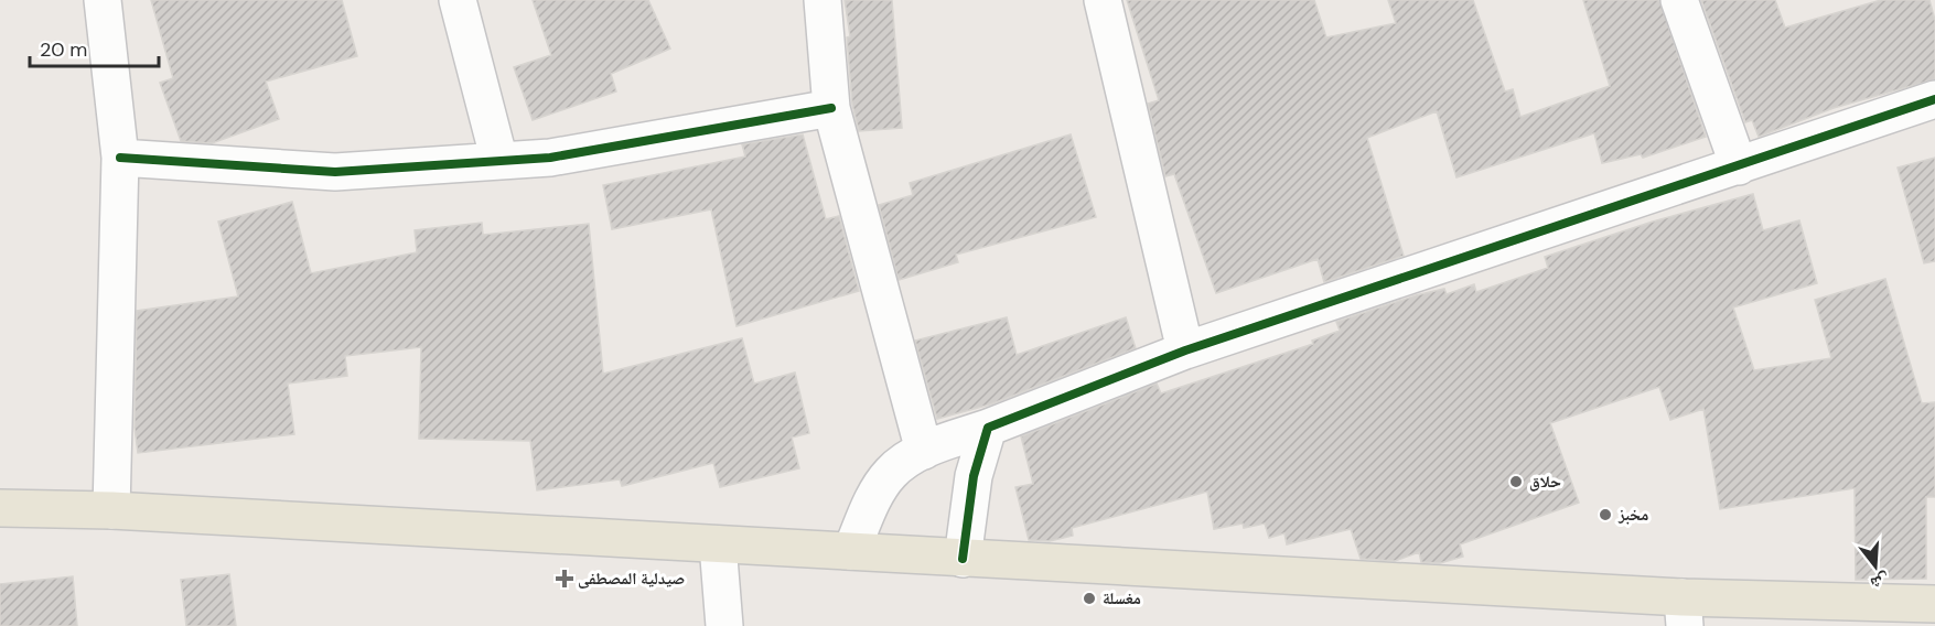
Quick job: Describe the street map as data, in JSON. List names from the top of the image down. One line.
{"places":{"other":["حلاق","مخبز","مغسلة"],"health":["صيدلية المصطفى"]},"scale_bar":"20 m","north":"bottom"}
